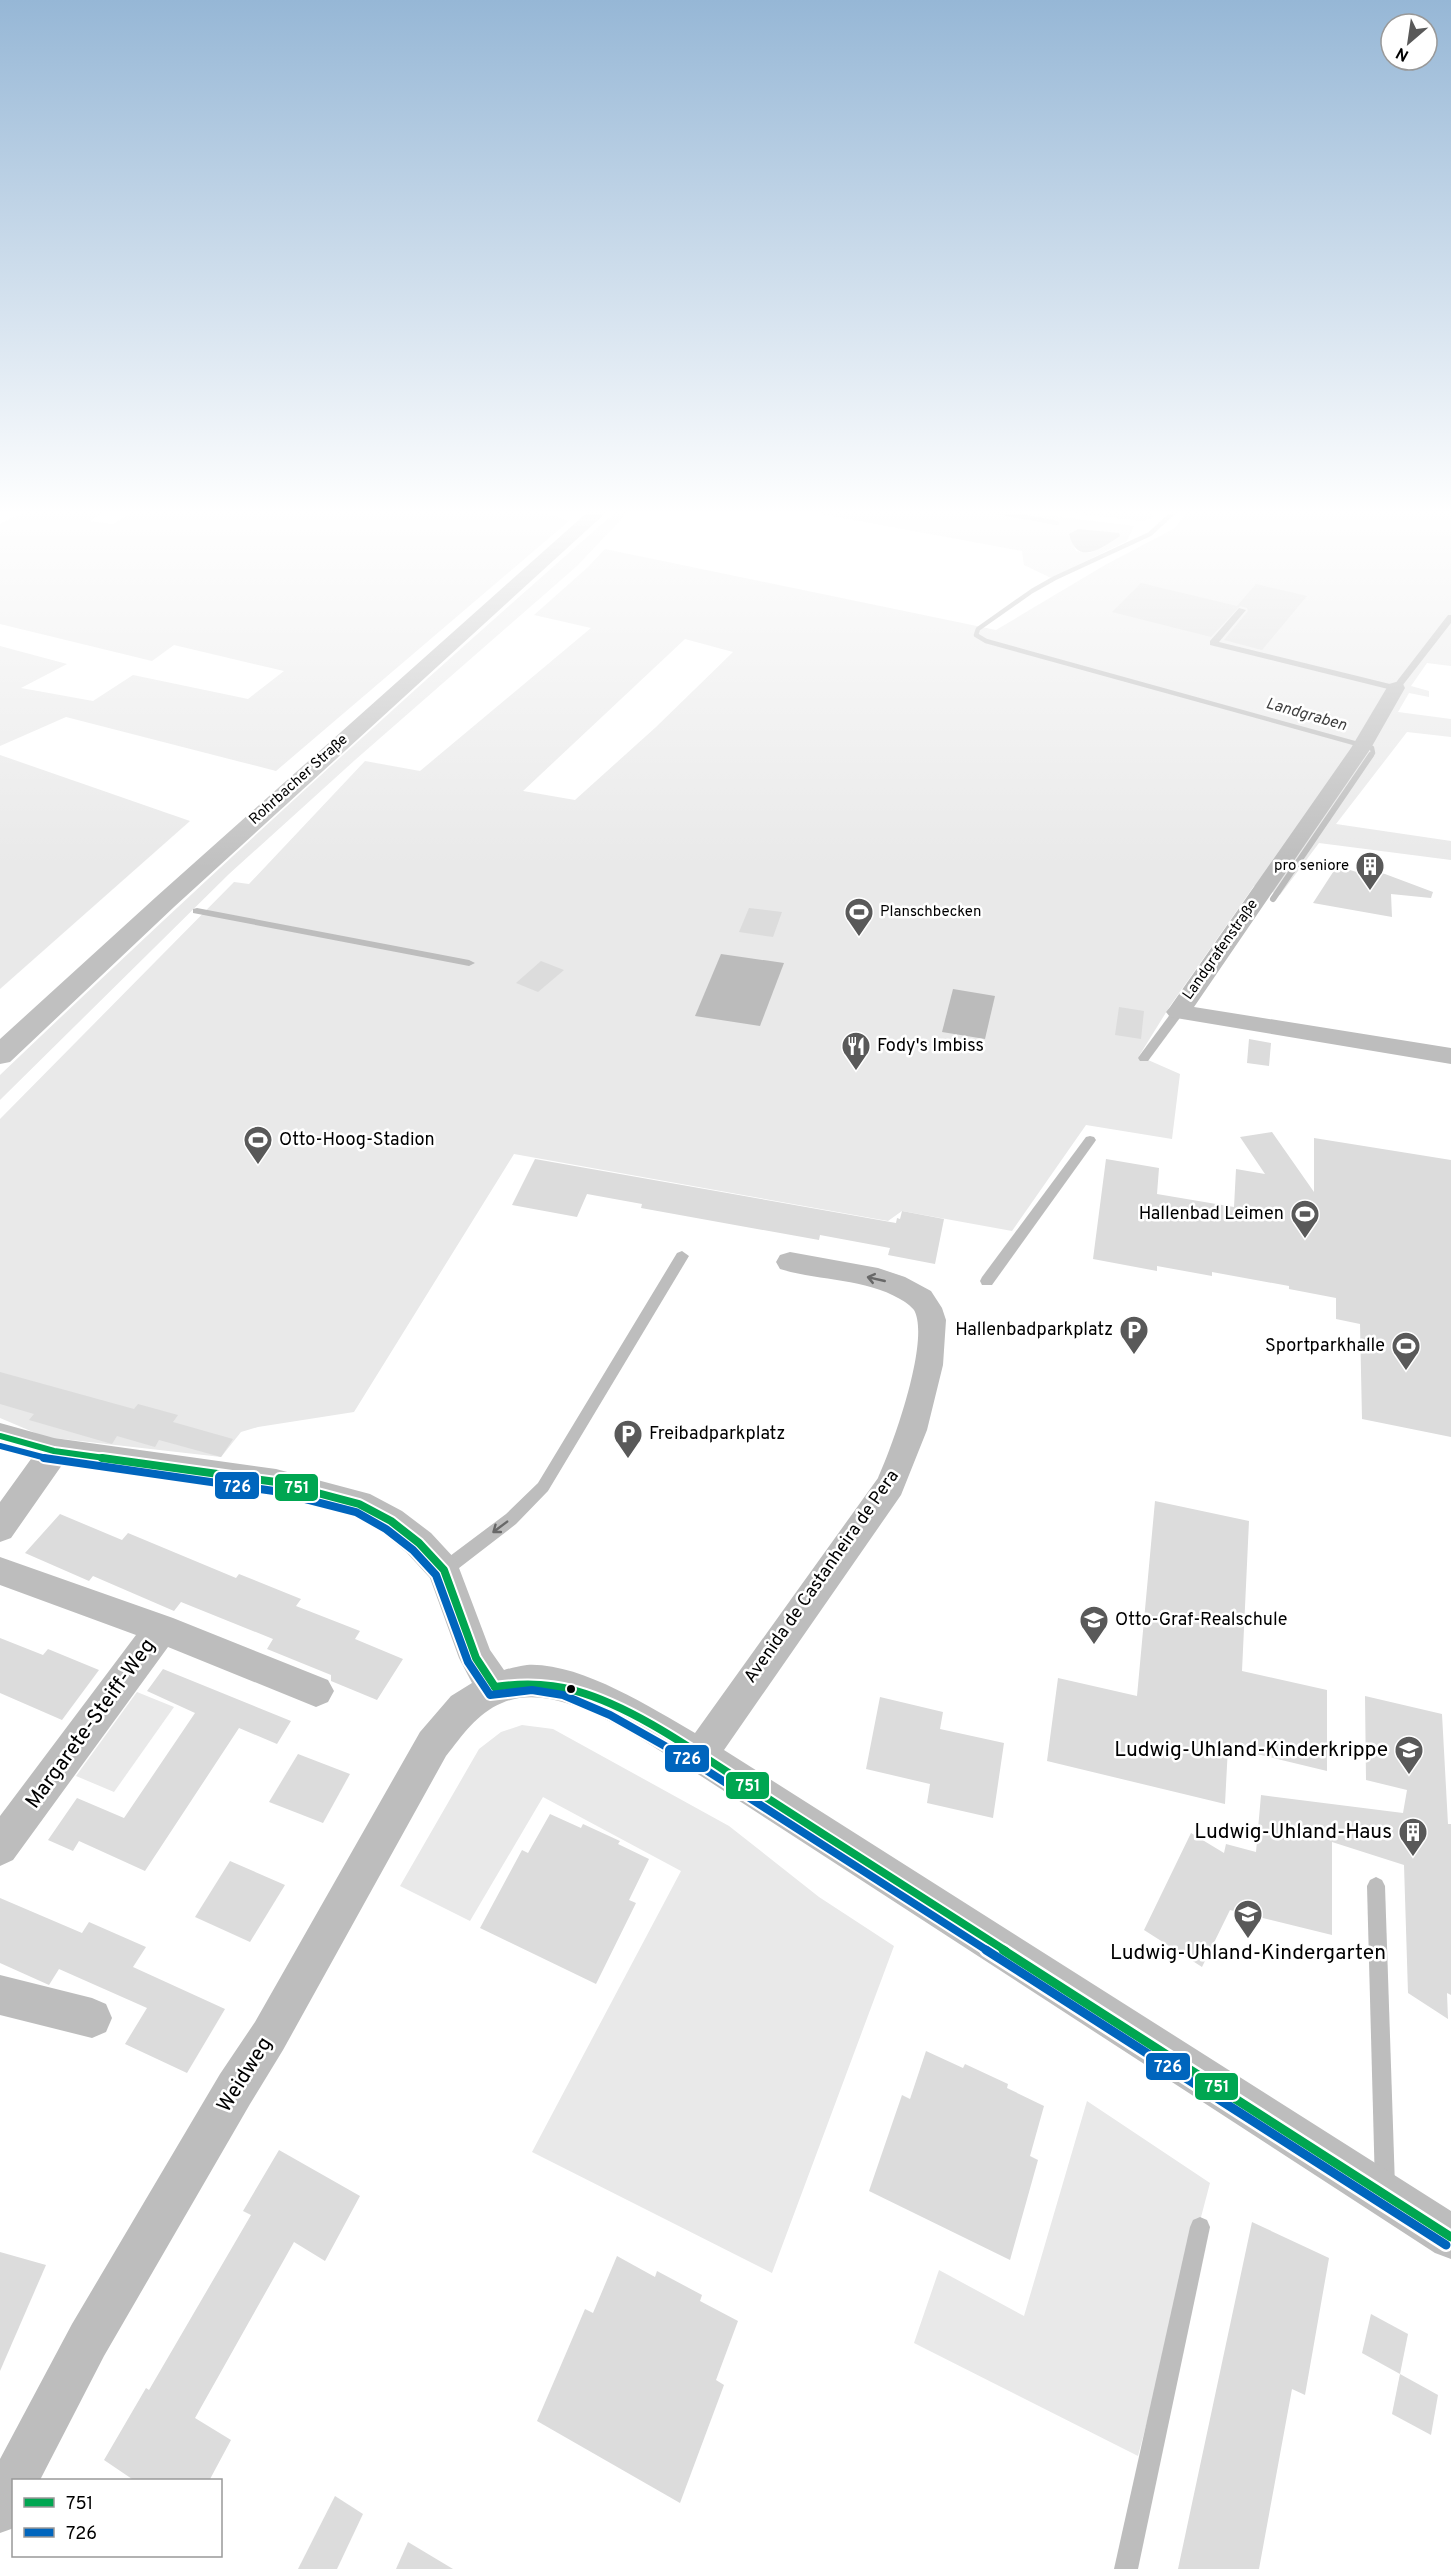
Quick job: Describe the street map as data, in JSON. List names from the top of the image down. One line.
{"streets":{"main road":["Rohrbacher Straße"],"street":["Landgrafenstraße","Avenida de Castanheira de Pera","Margarete-Steiff-Weg","Weidweg"]},"crossings":[["Avenida de Castanheira de Pera","Weidweg"]],"water":["Landgraben"],"places":{"building":["pro seniore","Ludwig-Uhland-Haus"],"sports":["Planschbecken","Otto-Hoog-Stadion","Hallenbad Leimen","Sportparkhalle"],"restaurant":["Fody's Imbiss"],"parking":["Hallenbadparkplatz","Freibadparkplatz"],"school or university":["Otto-Graf-Realschule","Ludwig-Uhland-Kinderkrippe","Ludwig-Uhland-Kindergarten"]},"lines":["transit line 751","transit line 726"],"legend":["751","726"],"north":"bottom left"}
